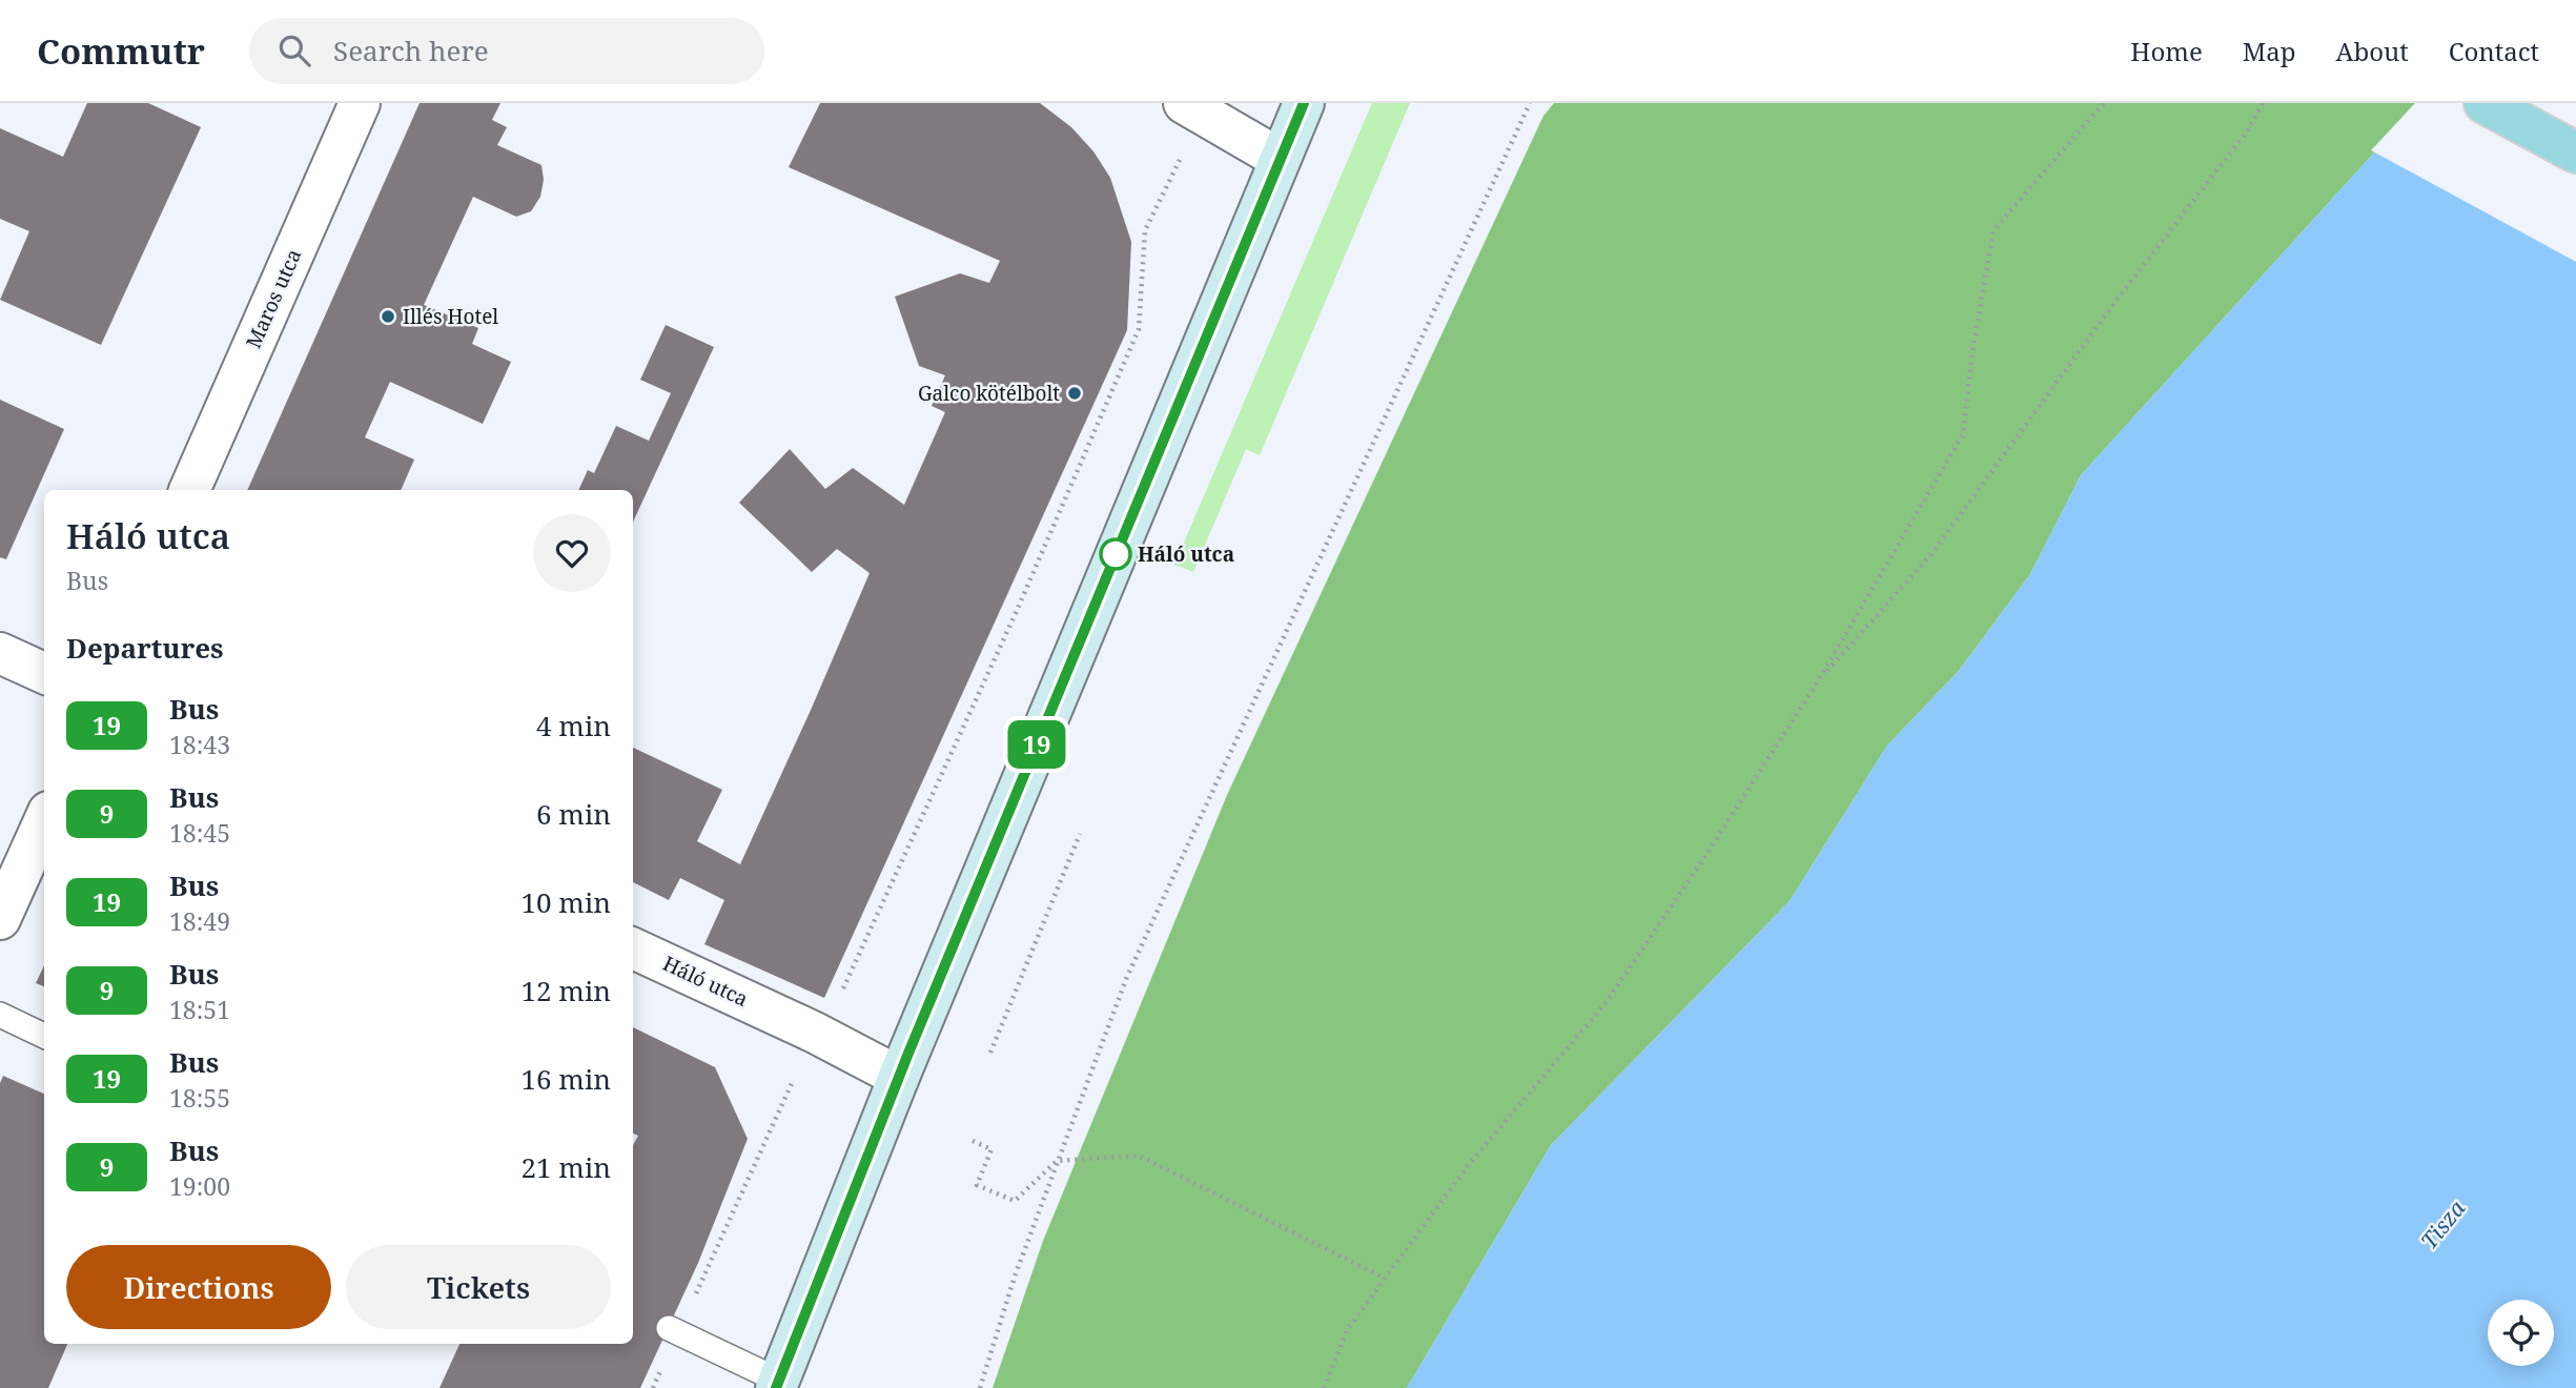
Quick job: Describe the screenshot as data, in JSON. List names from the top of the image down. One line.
{"streets":{"street":["Maros utca","Háló utca"]},"water":["Tisza"],"places":["Illés Hotel","Galco kötélbolt","Háló utca"],"lines":["bus line 19"],"page":{"header":"Commutr","search":"Search here","nav":["Home","Map","About","Contact"],"on_map":"19","heading":[["Háló utca","Bus"],"Departures"],"list":[{"mark":"19","name":"Bus","note":"18:43","value":"4 min"},{"mark":"9","name":"Bus","note":"18:45","value":"6 min"},{"mark":"19","name":"Bus","note":"18:49","value":"10 min"},{"mark":"9","name":"Bus","note":"18:51","value":"12 min"},{"mark":"19","name":"Bus","note":"18:55","value":"16 min"},{"mark":"9","name":"Bus","note":"19:00","value":"21 min"}],"buttons":["Directions","Tickets"]}}
